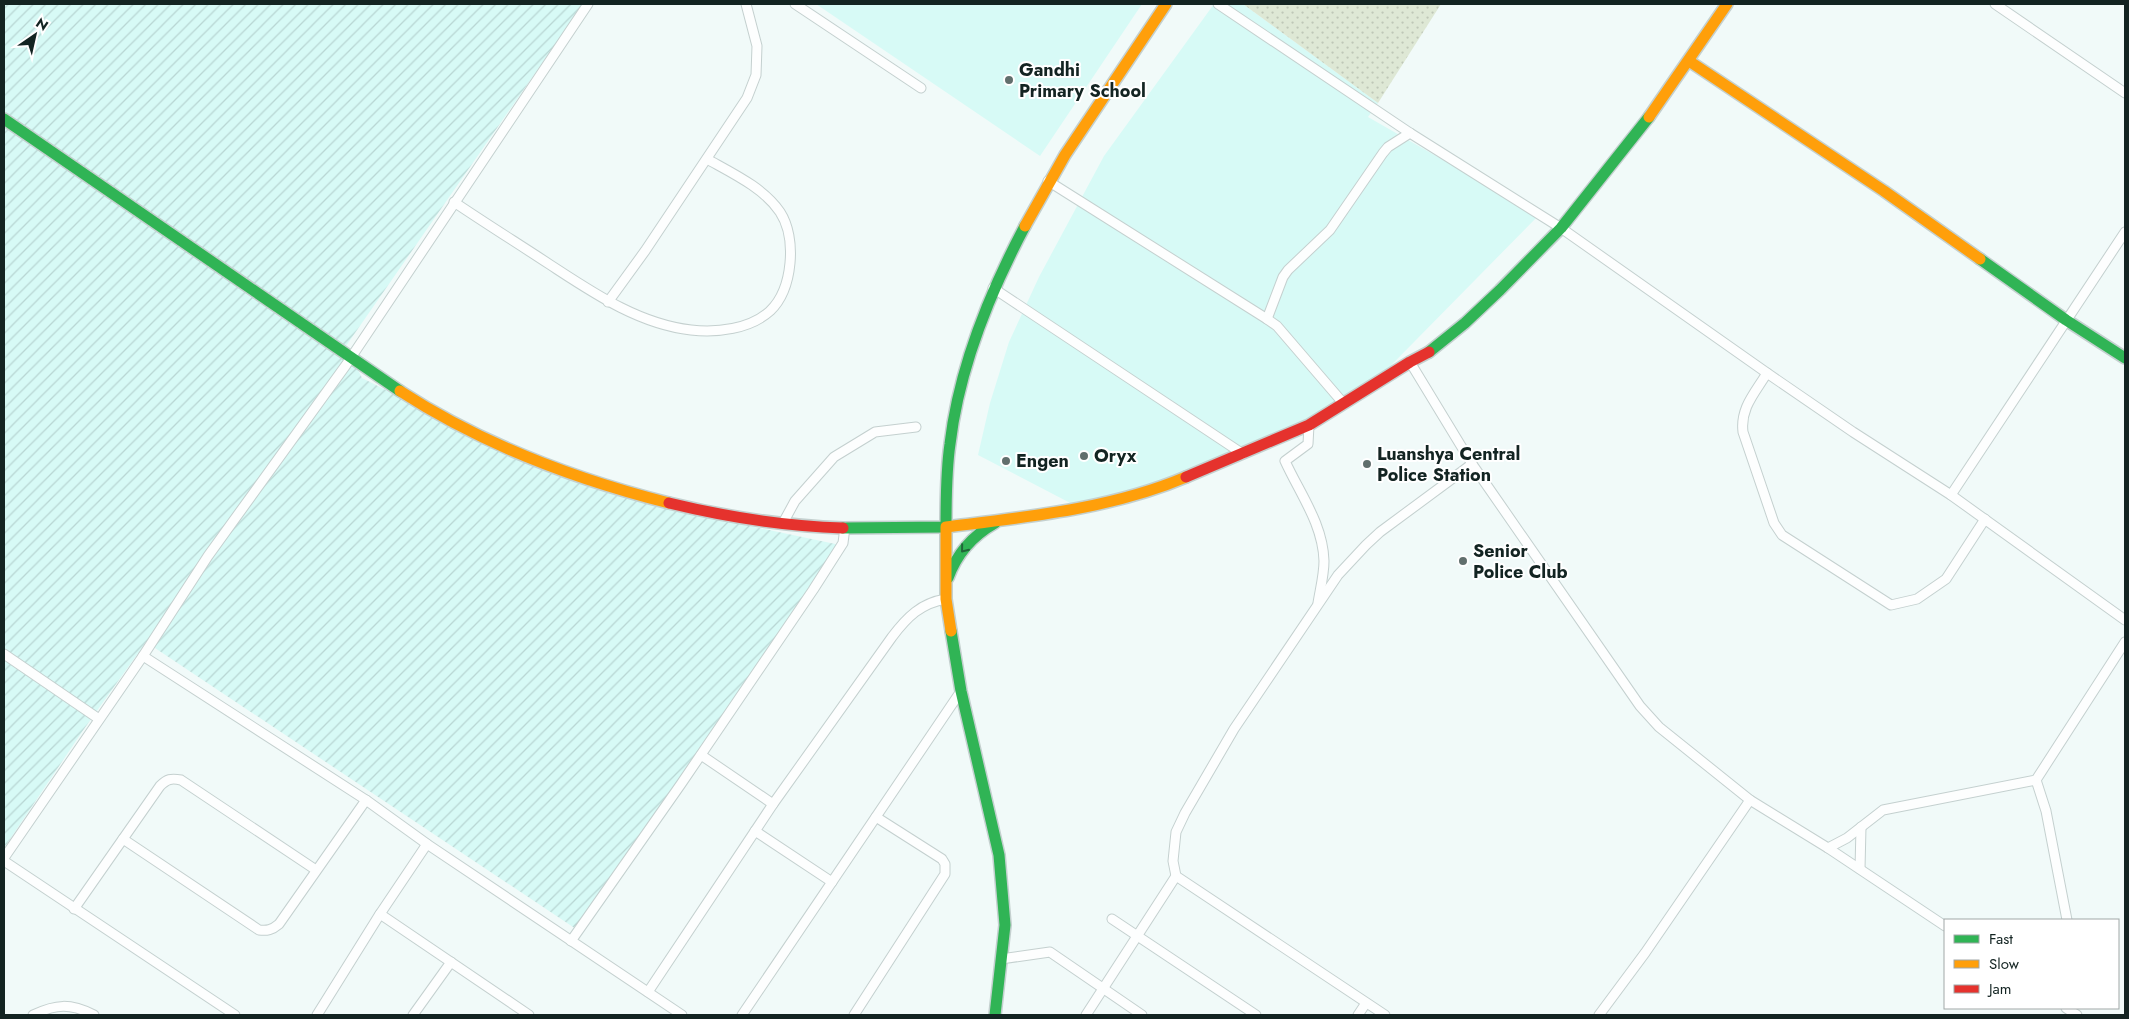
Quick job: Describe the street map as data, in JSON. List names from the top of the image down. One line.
{"places":["Gandhi Primary School","Oryx","Engen","Luanshya Central Police Station","Senior Police Club"],"legend":["Fast","Slow","Jam"],"north":"top right"}
